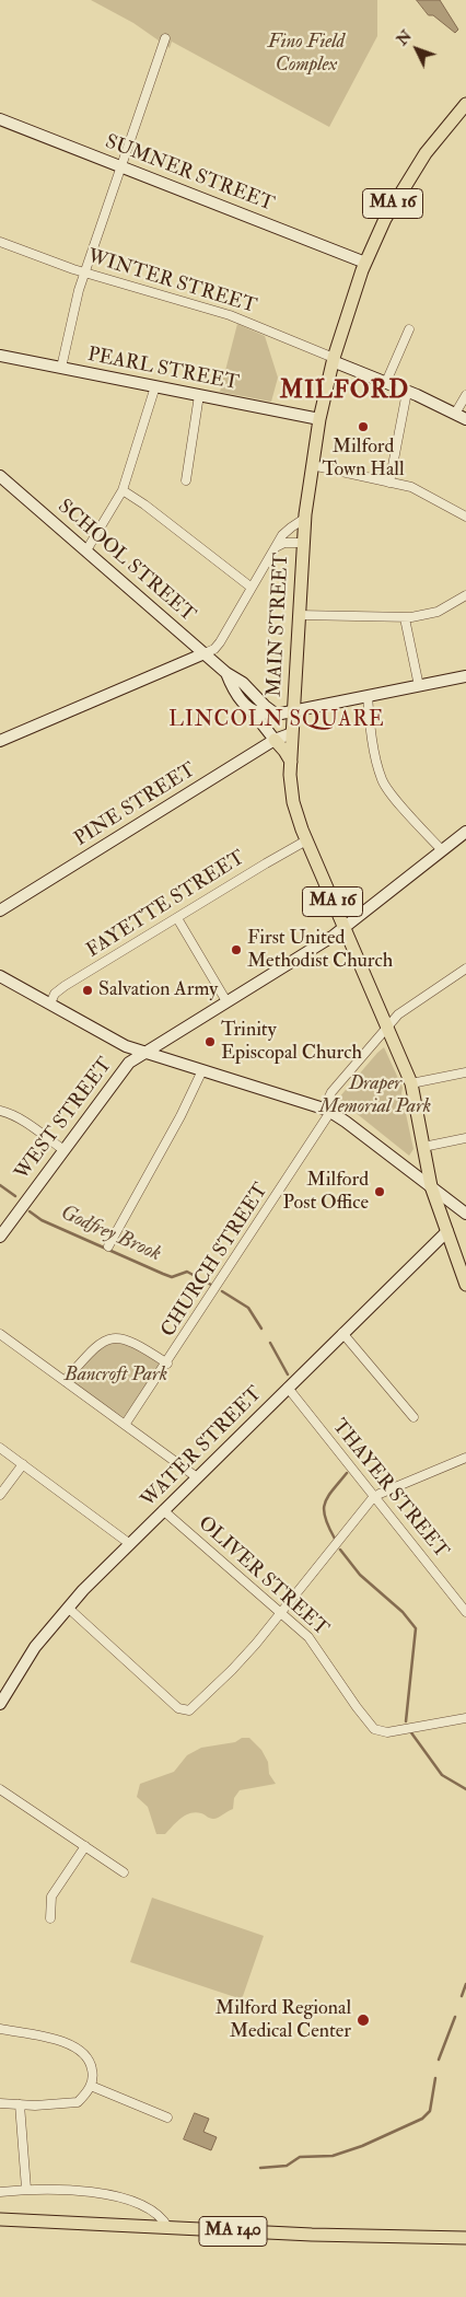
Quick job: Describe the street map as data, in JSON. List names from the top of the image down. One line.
{"streets":{"main road":["MA 16","MAIN STREET","MA 140"],"street":["SUMNER STREET","WINTER STREET","PEARL STREET","SCHOOL STREET","PINE STREET","FAYETTE STREET","WEST STREET","CHURCH STREET","WATER STREET","THAYER STREET","OLIVER STREET"]},"crossings":[["SUMNER STREET","MAIN STREET"],["WINTER STREET","MAIN STREET"],["PEARL STREET","MAIN STREET"],["SCHOOL STREET","PINE STREET"],["MAIN STREET","PINE STREET"],["MAIN STREET","FAYETTE STREET"],["MAIN STREET","WEST STREET"],["MAIN STREET","CHURCH STREET"],["MAIN STREET","WATER STREET"],["WATER STREET","THAYER STREET"],["WATER STREET","OLIVER STREET"]],"districts":["MILFORD","LINCOLN SQUARE"],"water":["Godfrey Brook"],"parks":["Fino Field Complex","Draper Memorial Park","Bancroft Park"],"places":["Milford Town Hall","First United Methodist Church","Salvation Army","Trinity Episcopal Church","Milford Post Office","Milford Regional Medical Center"],"north":"top left"}
